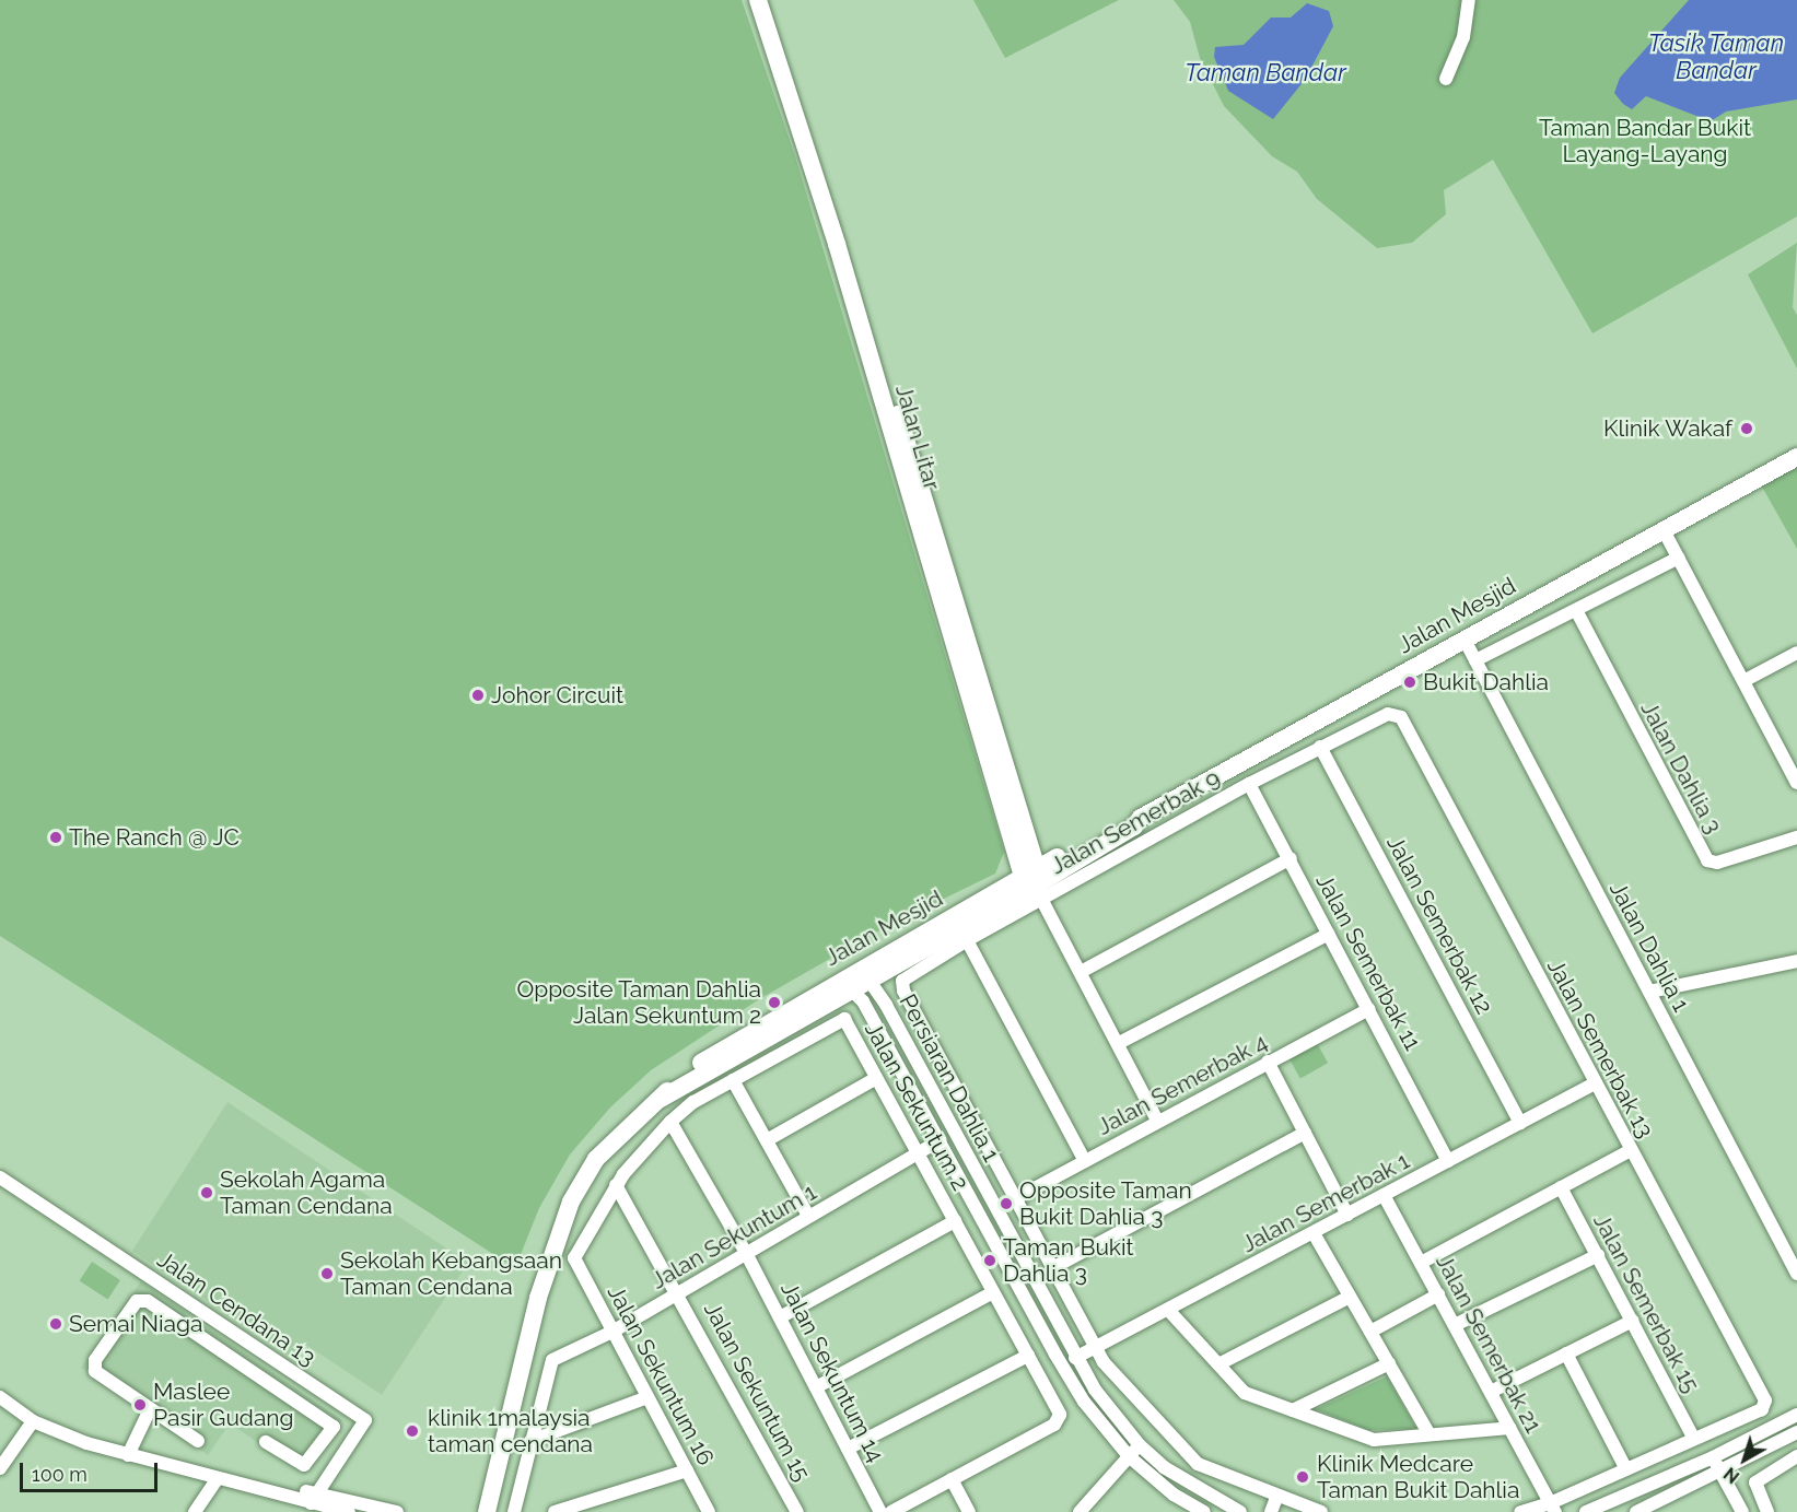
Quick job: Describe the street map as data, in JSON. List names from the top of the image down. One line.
{"streets":{"main road":["Jalan Litar","Jalan Mesjid"],"street":["Jalan Dahlia 3","Jalan Semerbak 9","Jalan Semerbak 12","Jalan Dahlia 1","Jalan Semerbak 11","Jalan Semerbak 13","Persiaran Dahlia 1","Jalan Semerbak 4","Jalan Sekuntum 2","Jalan Semerbak 1","Jalan Sekuntum 1","Jalan Semerbak 15","Jalan Cendana 13","Jalan Semerbak 21","Jalan Sekuntum 14","Jalan Sekuntum 16","Jalan Sekuntum 15"]},"crossings":[["Jalan Litar","Jalan Mesjid"],["Jalan Litar","Jalan Semerbak 9"],["Jalan Mesjid","Jalan Semerbak 9"],["Jalan Mesjid","Jalan Dahlia 1"],["Jalan Mesjid","Persiaran Dahlia 1"],["Jalan Semerbak 9","Jalan Semerbak 12"],["Jalan Semerbak 9","Jalan Semerbak 11"],["Jalan Semerbak 9","Jalan Semerbak 13"],["Jalan Semerbak 9","Jalan Semerbak 4"],["Jalan Semerbak 12","Jalan Semerbak 1"],["Jalan Semerbak 11","Jalan Semerbak 4"],["Jalan Semerbak 11","Jalan Semerbak 1"],["Jalan Semerbak 13","Jalan Semerbak 1"],["Jalan Semerbak 13","Jalan Semerbak 15"],["Persiaran Dahlia 1","Jalan Semerbak 1"],["Persiaran Dahlia 1","Jalan Sekuntum 1"],["Jalan Sekuntum 2","Jalan Sekuntum 1"],["Jalan Sekuntum 2","Jalan Sekuntum 14"],["Jalan Sekuntum 2","Jalan Sekuntum 16"],["Jalan Sekuntum 2","Jalan Sekuntum 15"],["Jalan Semerbak 1","Jalan Semerbak 21"],["Jalan Sekuntum 1","Jalan Sekuntum 14"],["Jalan Sekuntum 1","Jalan Sekuntum 16"],["Jalan Sekuntum 1","Jalan Sekuntum 15"]],"water":["Tasik Taman Bandar","Taman Bandar"],"parks":["Taman Bandar Bukit Layang-Layang"],"places":["Klinik Wakaf","Bukit Dahlia","Johor Circuit","The Ranch @ JC","Opposite Taman Dahlia Jalan Sekuntum 2","Sekolah Agama Taman Cendana","Opposite Taman Bukit Dahlia 3","Taman Bukit Dahlia 3","Sekolah Kebangsaan Taman Cendana","Semai Niaga","Maslee Pasir Gudang","klinik 1malaysia taman cendana","Klinik Medcare Taman Bukit Dahlia"],"scale_bar":"100 m","north":"bottom left"}
